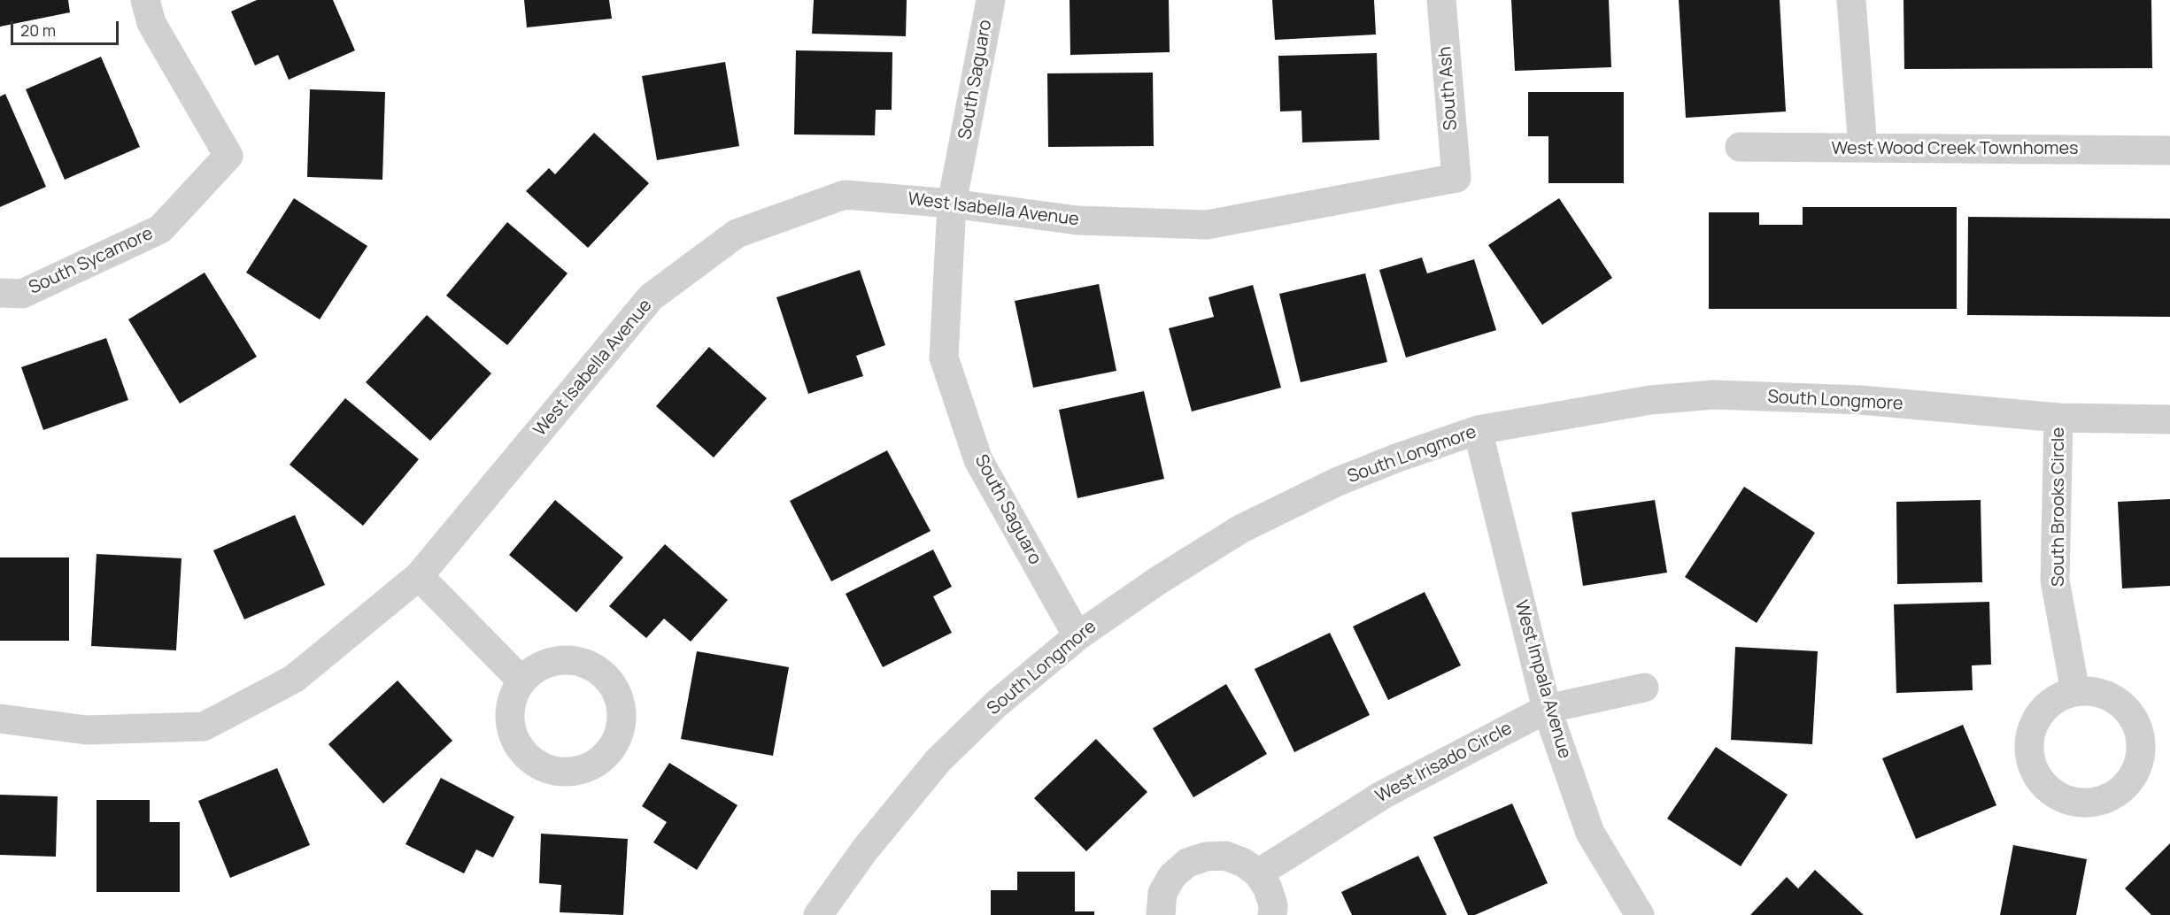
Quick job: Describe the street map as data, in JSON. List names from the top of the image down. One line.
{"streets":{"street":["South Saguaro","South Ash","West Wood Creek Townhomes","West Isabella Avenue","South Sycamore","South Longmore","South Brooks Circle","West Impala Avenue","West Irisado Circle"]},"crossings":[["South Saguaro","West Isabella Avenue"],["South Saguaro","South Longmore"],["South Ash","West Isabella Avenue"],["South Longmore","South Brooks Circle"],["South Longmore","West Impala Avenue"],["West Impala Avenue","West Irisado Circle"]],"scale_bar":"20 m"}
